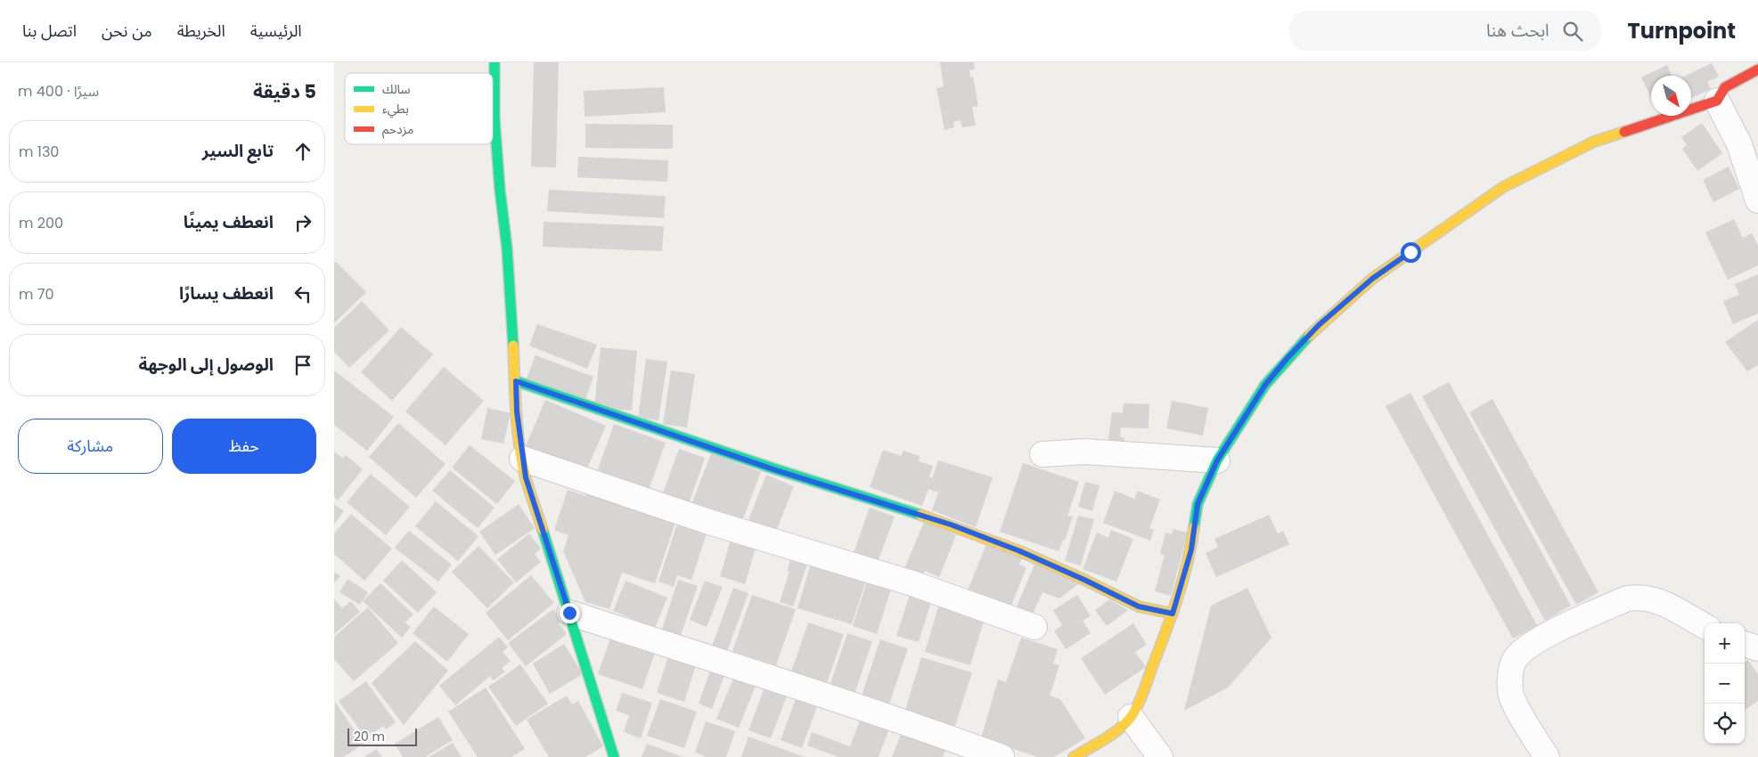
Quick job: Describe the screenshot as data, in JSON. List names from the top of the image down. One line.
{"legend":["سالك","بطيء","مزدحم"],"scale_bar":"20 m","north":"bottom right","page":{"header":"Turnpoint","search":"ابحث هنا","nav":["الرئيسية","الخريطة","من نحن","اتصل بنا"],"heading":["5 دقيقة","سيرًا · 400 m"],"list":[["تابع السير","130 m"],["انعطف يمينًا","200 m"],["انعطف يسارًا","70 m"],"الوصول إلى الوجهة"],"buttons":["حفظ","مشاركة"],"map_buttons":["+","−"],"scale":"20 m"}}
